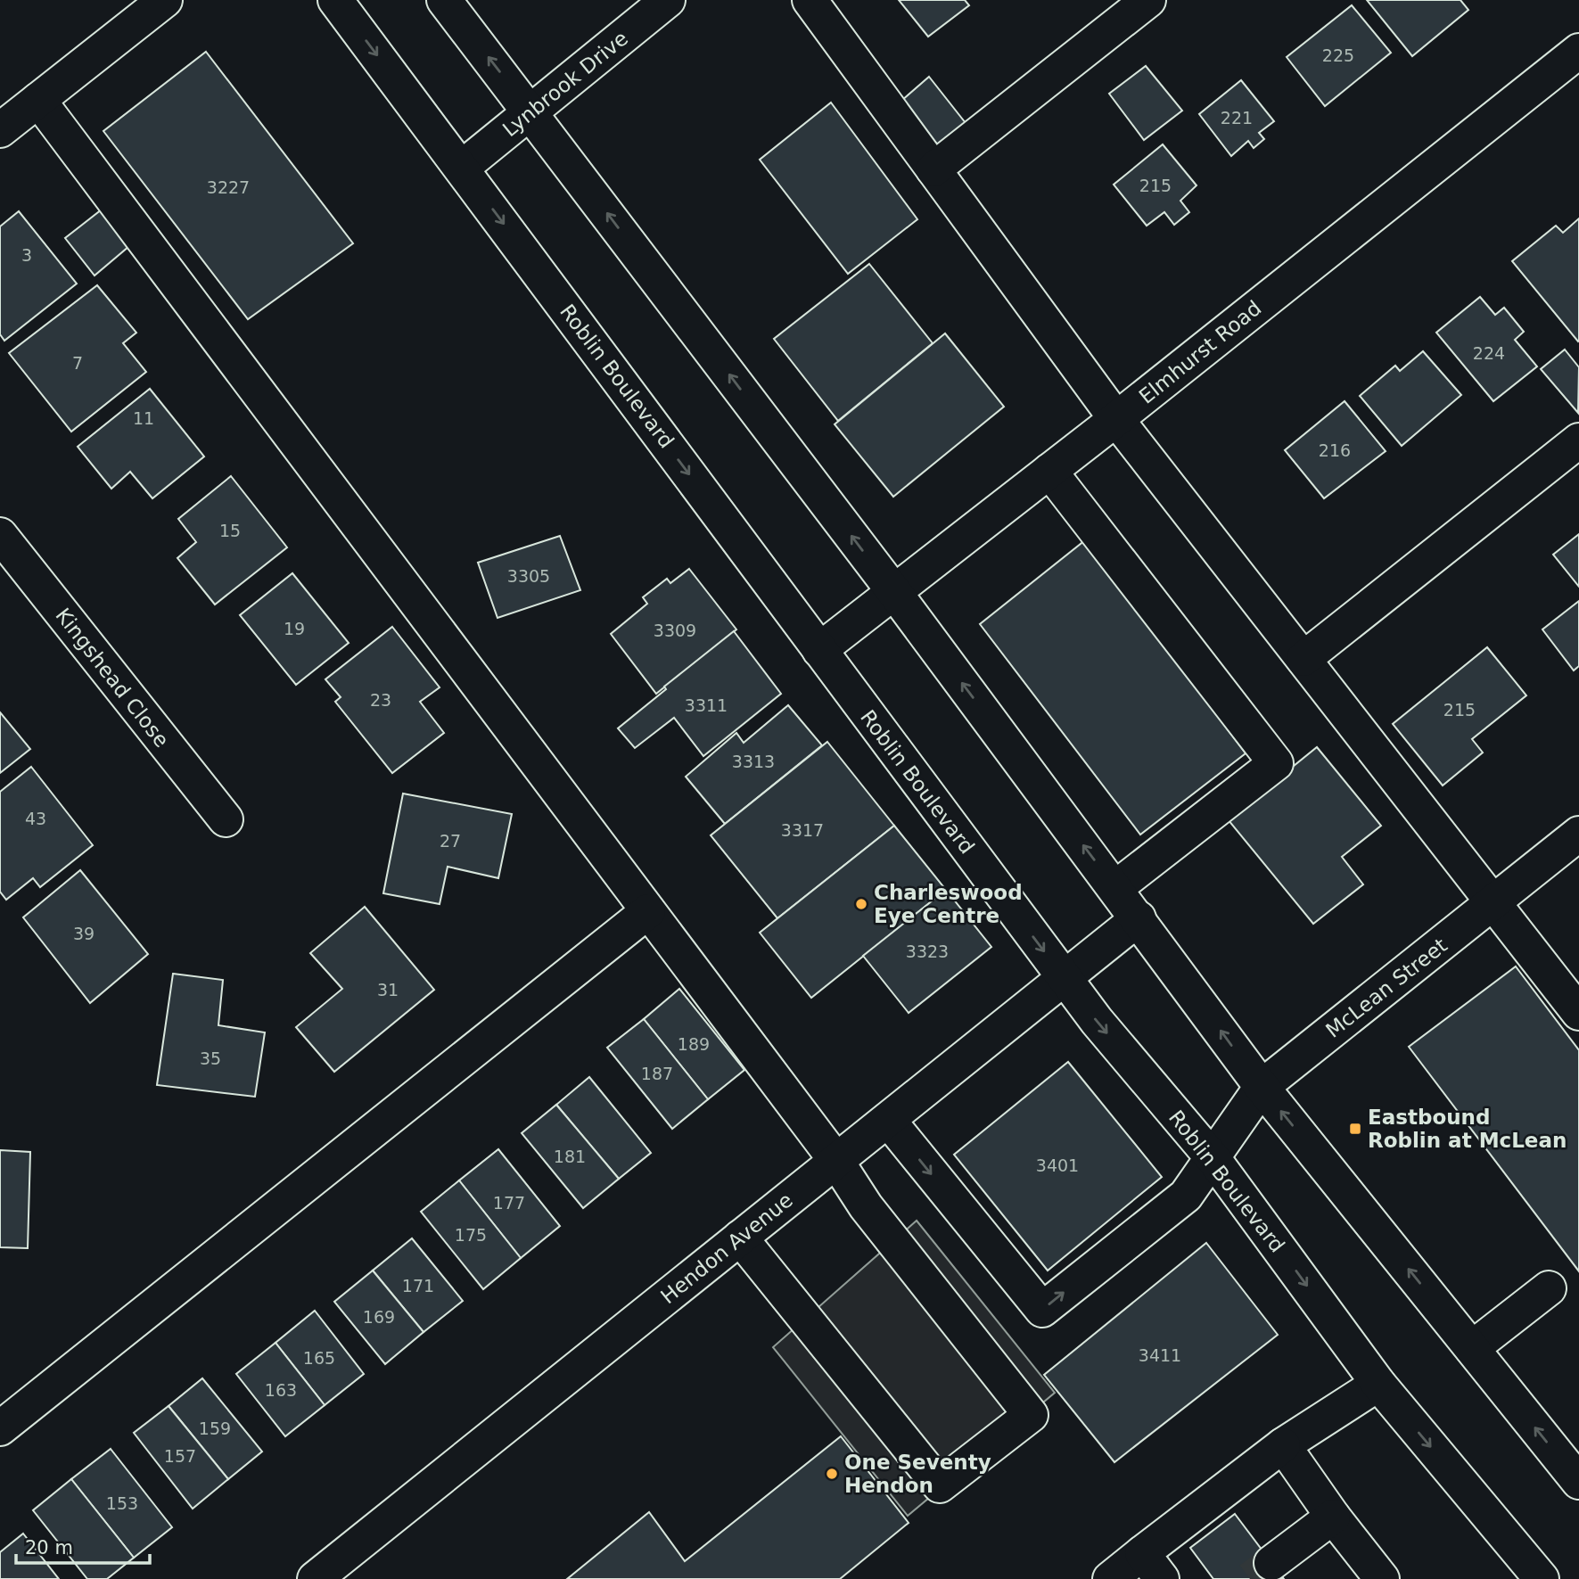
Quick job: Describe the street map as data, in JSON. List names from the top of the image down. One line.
{"streets":{"main road":["Lynbrook Drive","Elmhurst Road","Roblin Boulevard","Kingshead Close","McLean Street","Hendon Avenue"]},"crossings":[["Lynbrook Drive","Roblin Boulevard"],["Elmhurst Road","Roblin Boulevard"],["Roblin Boulevard","McLean Street"],["Roblin Boulevard","Hendon Avenue"],["McLean Street","Hendon Avenue"]],"places":{"other":["Charleswood Eye Centre","One Seventy Hendon"],"transit":["Eastbound Roblin at McLean"]},"house_numbers":["225","221","215","3227","3","224","7","11","216","15","3305","19","3309","23","3311","215","3313","43","3317","27","39","3323","31","189","35","187","181","3401","177","175","171","169","3411","165","163","159","157","153"],"scale_bar":"20 m"}
